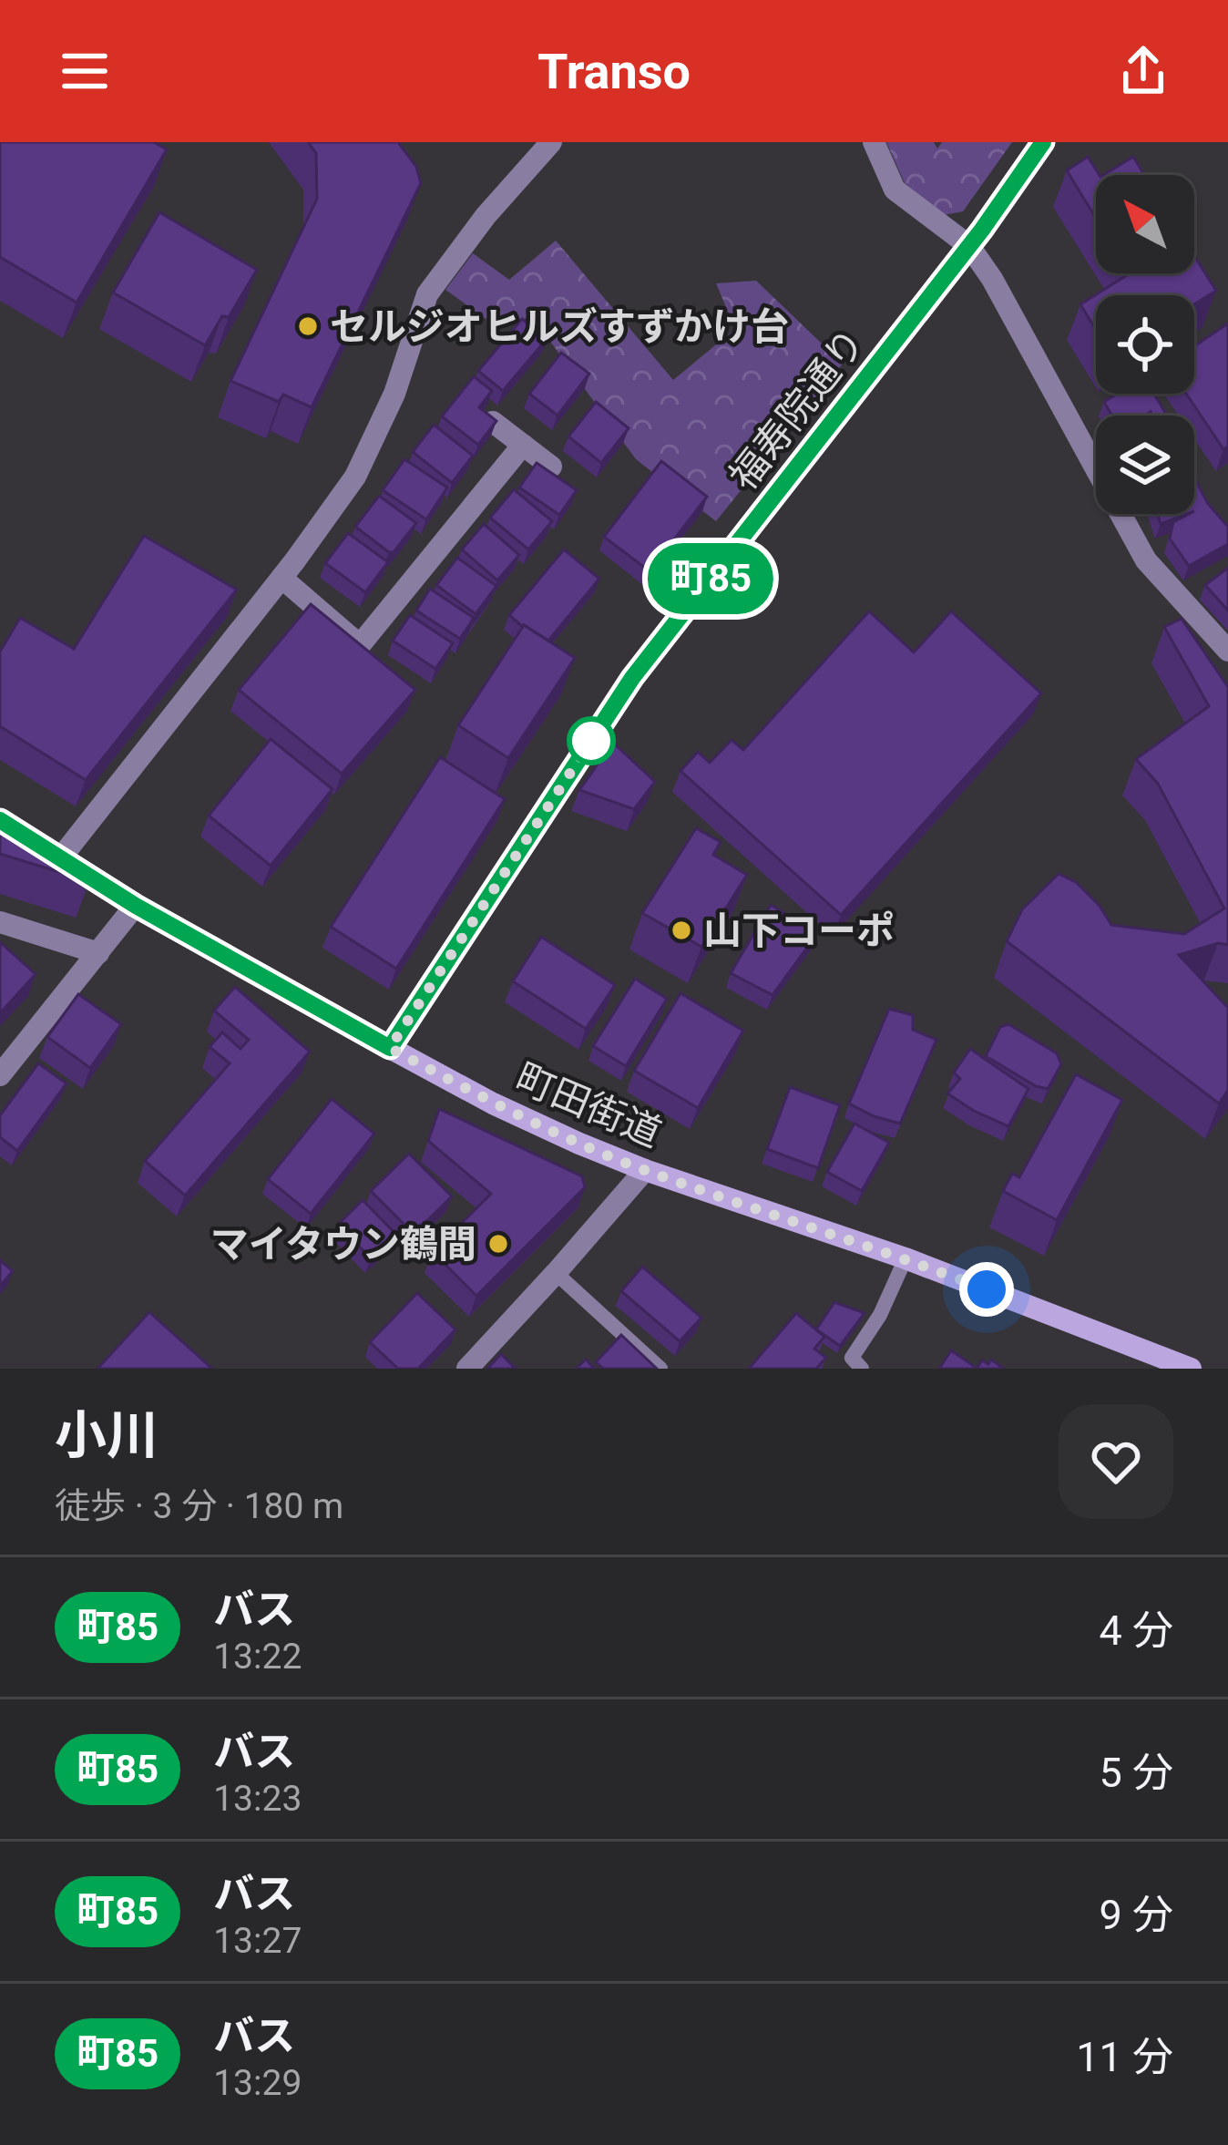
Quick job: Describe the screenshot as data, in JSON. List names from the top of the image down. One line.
{"streets":{"main road":["福寿院通り","町田街道"]},"crossings":[["福寿院通り","町田街道"]],"places":["セルジオヒルズすずかけ台","山下コーポ","マイタウン鶴間"],"lines":["bus line 町85"],"north":"top left","page":{"header":"Transo","on_map":"町85","heading":["小川","徒歩 · 3 分 · 180 m"],"list":[{"mark":"町85","name":"バス","note":"13:22","value":"4 分"},{"mark":"町85","name":"バス","note":"13:23","value":"5 分"},{"mark":"町85","name":"バス","note":"13:27","value":"9 分"},{"mark":"町85","name":"バス","note":"13:29","value":"11 分"}]}}
